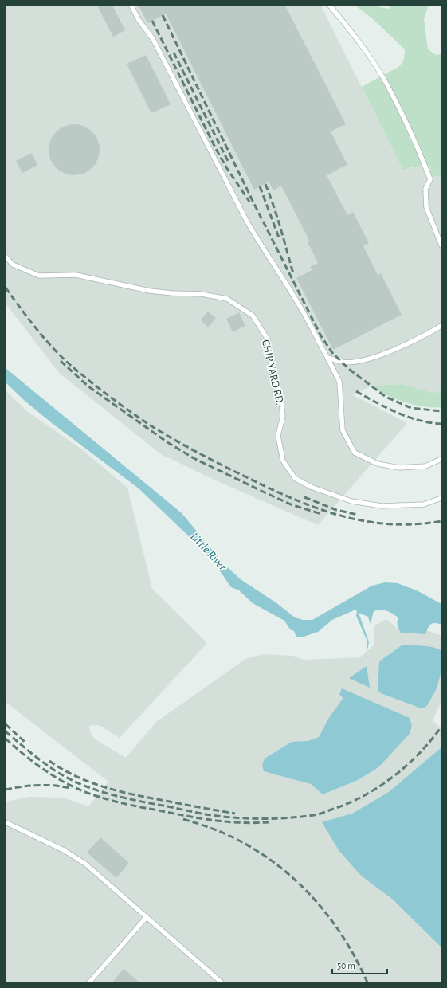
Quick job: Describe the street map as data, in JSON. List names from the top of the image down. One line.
{"streets":{"lane":["CHIP YARD RD."]},"water":["Little River"],"scale_bar":"50 m"}
